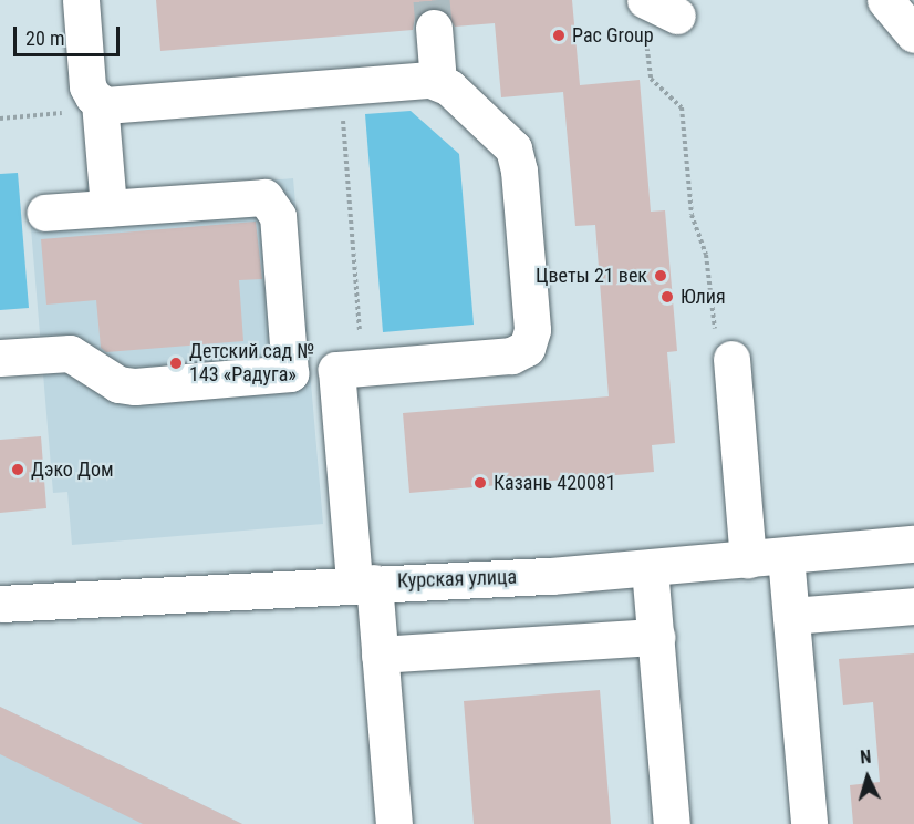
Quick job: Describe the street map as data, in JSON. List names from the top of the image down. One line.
{"streets":{"street":["Курская улица"]},"places":["Pac Group","Цветы 21 век","Юлия","Детский сад № 143 «Радуга»","Дэко Дом","Казань 420081"],"scale_bar":"20 m","north":"top"}
